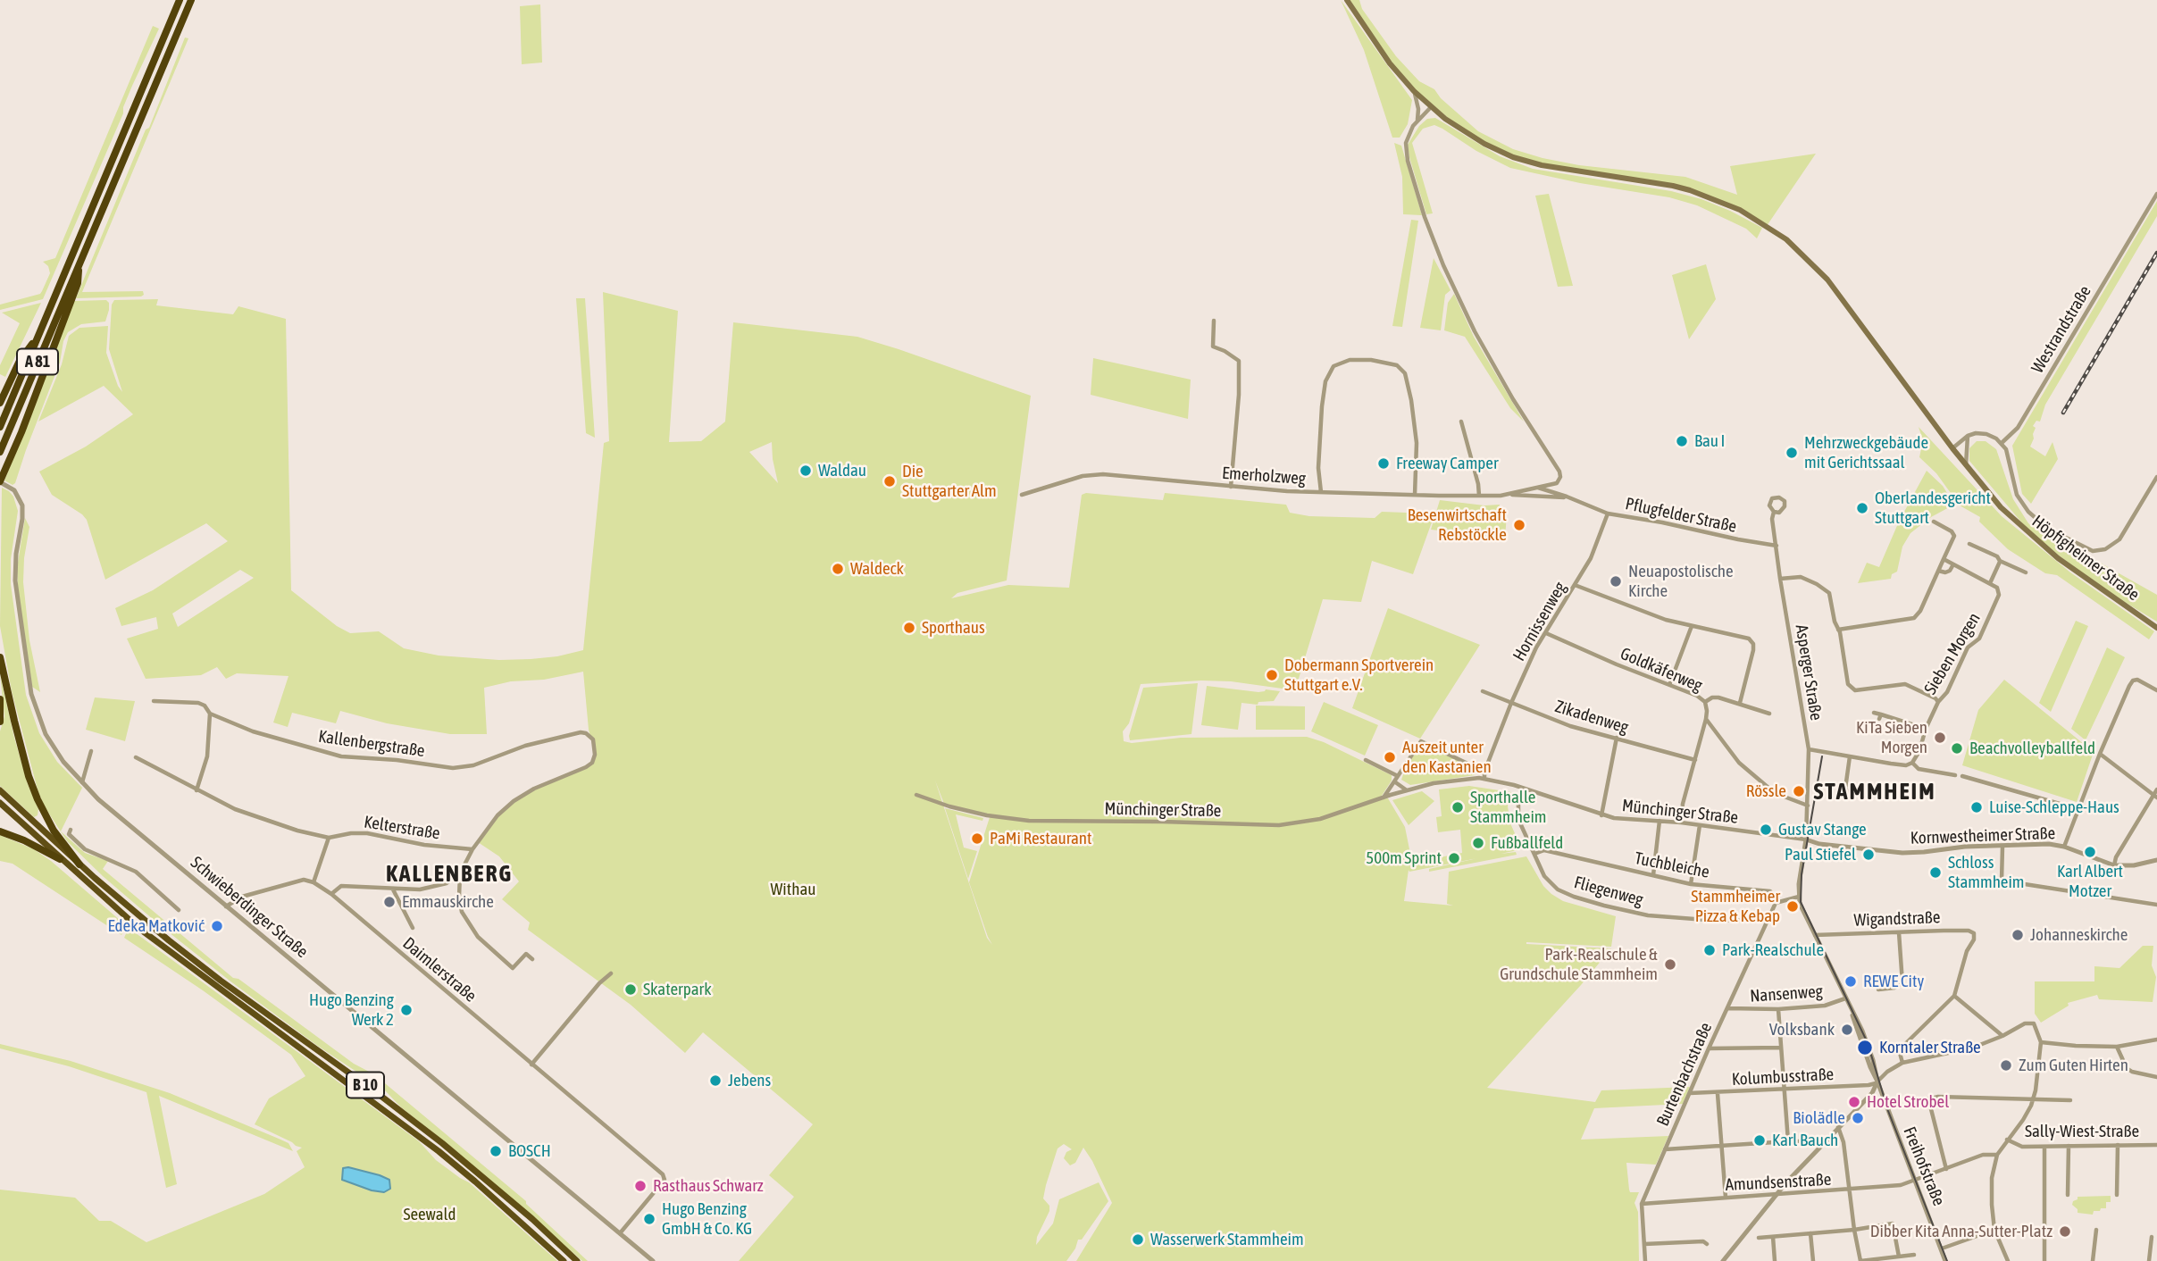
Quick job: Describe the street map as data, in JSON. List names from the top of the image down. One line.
{"streets":{"highway":["A 81","B 10"],"main road":["Höpfigheimer Straße"],"street":["Westrandstraße","Emerholzweg","Pflugfelder Straße","Hornissenweg","Sieben Morgen","Goldkäferweg","Asperger Straße","Zikadenweg","Kallenbergstraße","Münchinger Straße","Kelterstraße","Kornwestheimer Straße","Tuchbleiche","Fliegenweg","Schwieberdinger Straße","Wigandstraße","Daimlerstraße","Nansenweg","Burtenbachstraße","Kolumbusstraße","Sally-Wiest-Straße","Freihofstraße","Amundsenstraße"]},"crossings":[["Emerholzweg","Pflugfelder Straße"],["Emerholzweg","Höpfigheimer Straße"],["Pflugfelder Straße","Hornissenweg"],["Pflugfelder Straße","Asperger Straße"],["Hornissenweg","Goldkäferweg"],["Hornissenweg","Zikadenweg"],["Hornissenweg","Münchinger Straße"],["Asperger Straße","Münchinger Straße"],["Asperger Straße","Kornwestheimer Straße"],["Asperger Straße","Freihofstraße"],["Kallenbergstraße","Kelterstraße"],["Münchinger Straße","Kornwestheimer Straße"],["Münchinger Straße","Fliegenweg"],["Münchinger Straße","Freihofstraße"],["Kornwestheimer Straße","Freihofstraße"],["Tuchbleiche","Fliegenweg"],["Tuchbleiche","Burtenbachstraße"],["Fliegenweg","Burtenbachstraße"],["Schwieberdinger Straße","Daimlerstraße"],["Wigandstraße","Freihofstraße"],["Nansenweg","Burtenbachstraße"],["Nansenweg","Freihofstraße"],["Burtenbachstraße","Kolumbusstraße"],["Burtenbachstraße","Amundsenstraße"],["Kolumbusstraße","Freihofstraße"],["Freihofstraße","Amundsenstraße"]],"districts":["STAMMHEIM","KALLENBERG"],"parks":["Withau","Seewald"],"places":["Bau I","Mehrzweckgebäude mit Gerichtssaal","Freeway Camper","Waldau","Die Stuttgarter Alm","Oberlandesgericht Stuttgart","Besenwirtschaft Rebstöckle","Waldeck","Neuapostolische Kirche","Sporthaus","Dobermann Sportverein Stuttgart e.V.","KiTa Sieben Morgen","Beachvolleyballfeld","Auszeit unter den Kastanien","Rössle","Sporthalle Stammheim","Luise-Schleppe-Haus","Gustav Stange","PaMi Restaurant","Fußballfeld","Karl Albert Motzer","Paul Stiefel","500m Sprint","Schloss Stammheim","Emmauskirche","Stammheimer Pizza & Kebap","Edeka Matković","Johanneskirche","Park-Realschule","Park-Realschule & Grundschule Stammheim","REWE City","Skaterpark","Hugo Benzing Werk 2","Volksbank","Korntaler Straße","Zum Guten Hirten","Jebens","Hotel Strobel","Biolädle","Karl Bauch","BOSCH","Rasthaus Schwarz","Hugo Benzing GmbH & Co. KG","Dibber Kita Anna-Sutter-Platz","Wasserwerk Stammheim"]}
